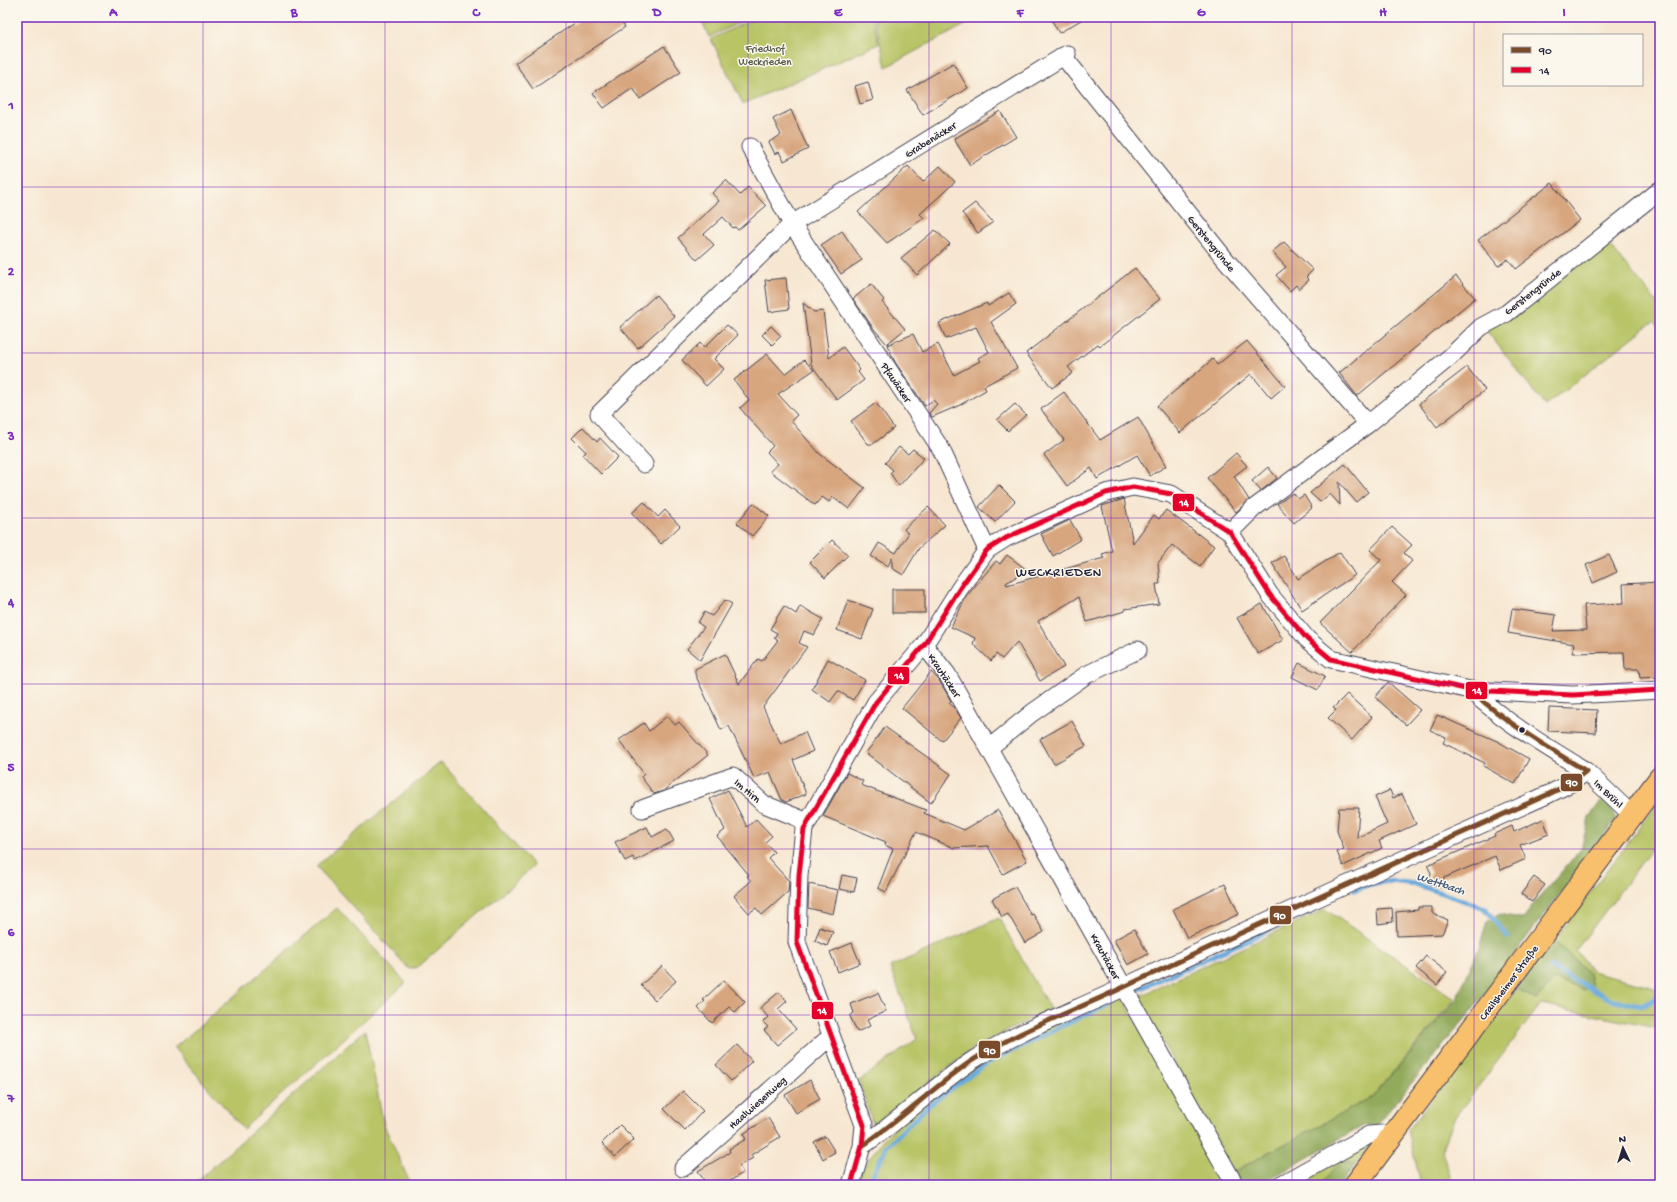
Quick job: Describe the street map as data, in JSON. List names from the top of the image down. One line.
{"streets":{"main road":["Crailsheimer Straße"],"street":["Grabenäcker","Gerstengründe","Pfauäcker","Krautäcker","Im Hirn","Im Brühl","Haalwiesenweg"]},"crossings":[["Grabenäcker","Gerstengründe"],["Grabenäcker","Pfauäcker"],["Krautäcker","Im Brühl"],["Im Brühl","Crailsheimer Straße"]],"districts":["WECKRIEDEN"],"water":["Wettbach"],"parks":["Friedhof Weckrieden"],"lines":["transit line 14","transit line 90"],"legend":["90","14"],"north":"top","grid":{"columns":["A","B","C","D","E","F","G","H","I"],"rows":["1","2","3","4","5","6","7"]}}
